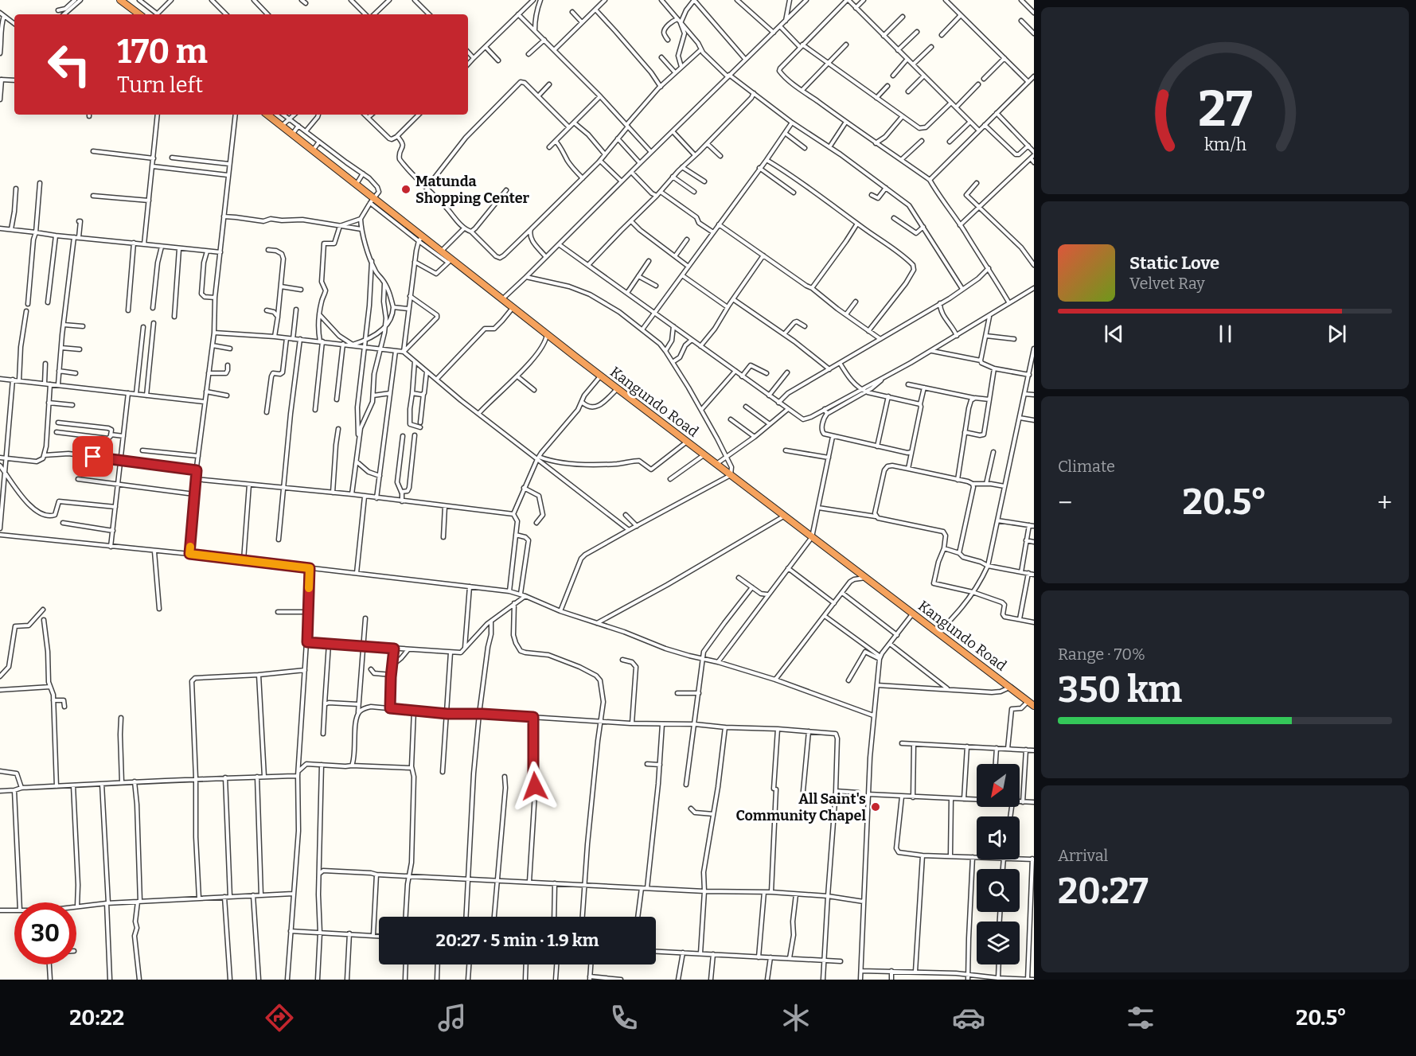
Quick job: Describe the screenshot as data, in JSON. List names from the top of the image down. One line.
{"streets":{"highway":["Kangundo Road"]},"places":["Matunda Shopping Center","All Saint's Community Chapel"],"north":"bottom left","page":{"turn":["170 m","Turn left"],"song":["Static Love","Velvet Ray"],"tile":["Climate",["Range · 70%","350 km"],["Arrival","20:27"]],"heat":["−","20.5°","+"],"limit":"30","trip":"20:27 · 5 min · 1.9 km","tabs":["20:22","20.5°"],"gauge":["27","km/h"]}}
